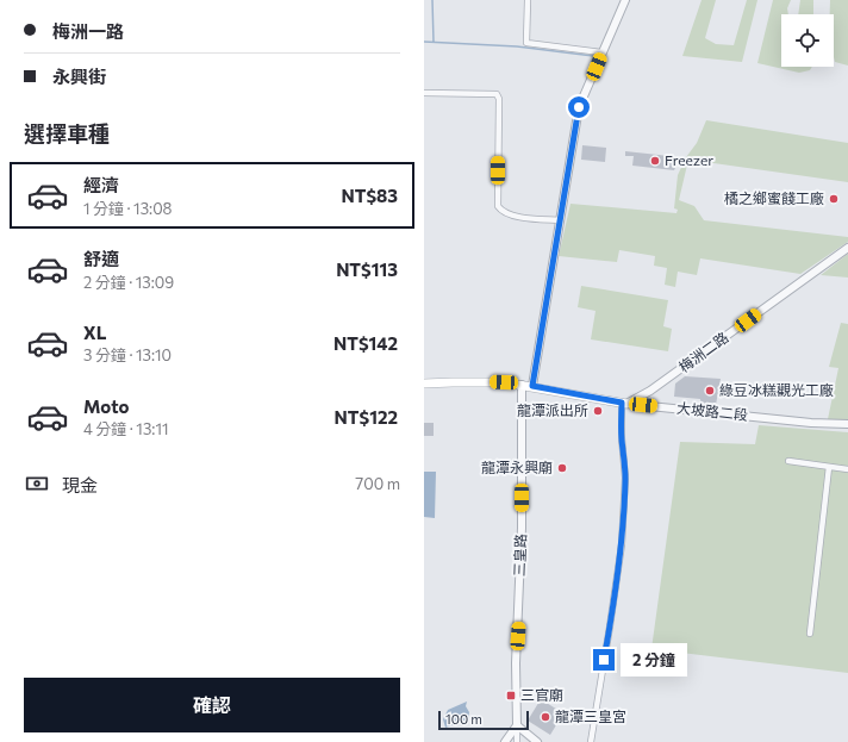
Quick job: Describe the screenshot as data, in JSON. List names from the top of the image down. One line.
{"streets":{"main road":["大坡路二段"],"street":["梅洲二路","三皇路"]},"crossings":[["梅洲二路","大坡路二段"],["大坡路二段","三皇路"]],"places":{"other":["Freezer","橘之鄉蜜餞工廠","綠豆冰糕觀光工廠","龍潭派出所","龍潭永興廟","龍潭三皇宮"],"transit":["三官廟"]},"scale_bar":"100 m","page":{"banner":["梅洲一路","永興街"],"heading":"選擇車種","list":[{"name":"經濟","note":"1 分鐘 · 13:08","value":"NT$83"},{"name":"舒適","note":"2 分鐘 · 13:09","value":"NT$113"},{"name":"XL","note":"3 分鐘 · 13:10","value":"NT$142"},{"name":"Moto","note":"4 分鐘 · 13:11","value":"NT$122"}],"pay":["現金","700 m"],"bubble":"2 分鐘","buttons":"確認","scale":"100 m"}}
